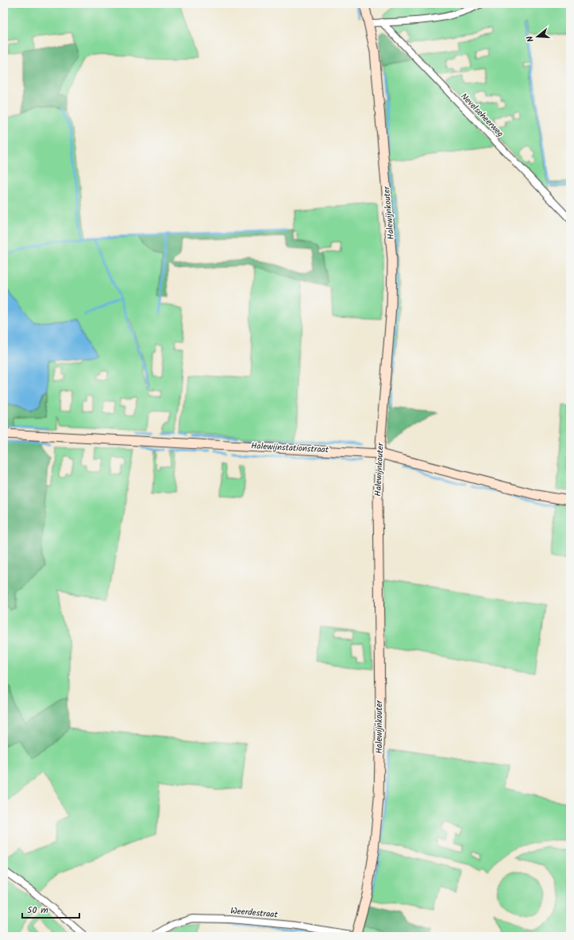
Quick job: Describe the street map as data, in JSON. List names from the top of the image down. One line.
{"streets":{"street":["Nevelseheerweg","Halewijnkouter","Halewijnstationstraat","Weerdestraat"]},"crossings":[["Halewijnkouter","Halewijnstationstraat"],["Halewijnkouter","Weerdestraat"]],"scale_bar":"50 m","north":"left"}
